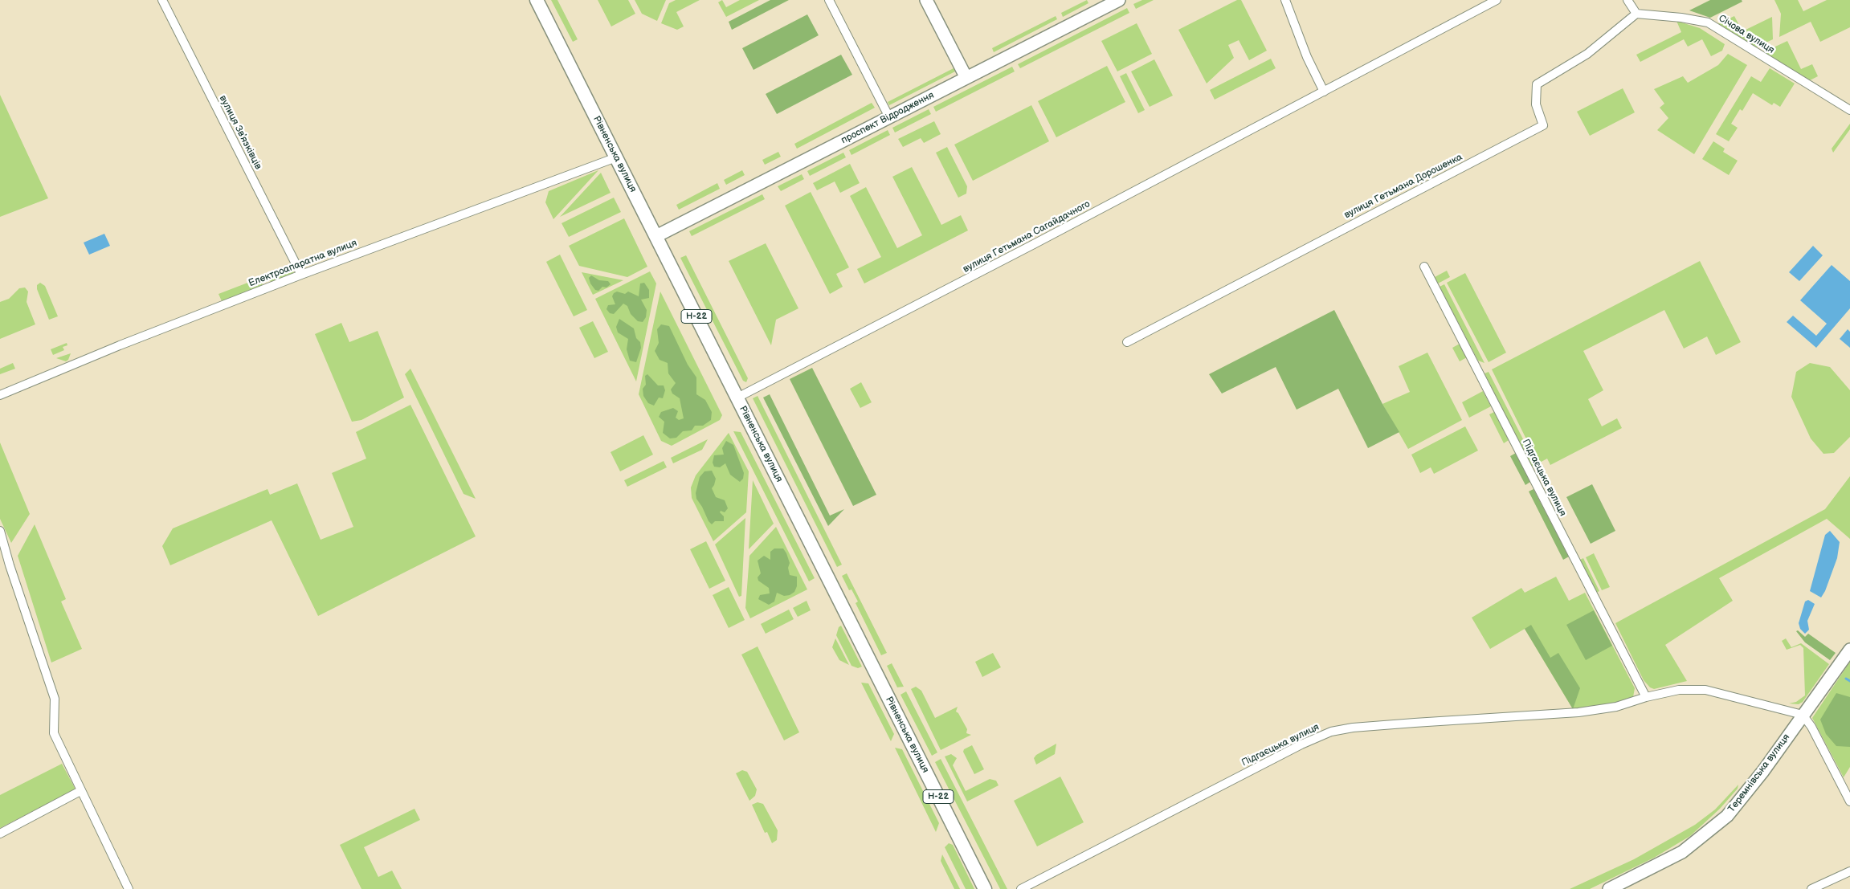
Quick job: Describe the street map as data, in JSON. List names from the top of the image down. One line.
{"streets":{"main road":["проспект Відродження","Рівненська вулиця","Н-22","Теремнівська вулиця"],"street":["Січова вулиця","вулиця Звʼязківців","вулиця Гетьмана Дорошенка","вулиця Гетьмана Сагайдачного","Електроапаратна вулиця","Підгаєцька вулиця"]},"crossings":[["Січова вулиця","вулиця Гетьмана Дорошенка"],["проспект Відродження","Рівненська вулиця"],["вулиця Звʼязківців","Електроапаратна вулиця"],["Рівненська вулиця","вулиця Гетьмана Сагайдачного"],["Рівненська вулиця","Електроапаратна вулиця"],["Підгаєцька вулиця","Теремнівська вулиця"]]}
